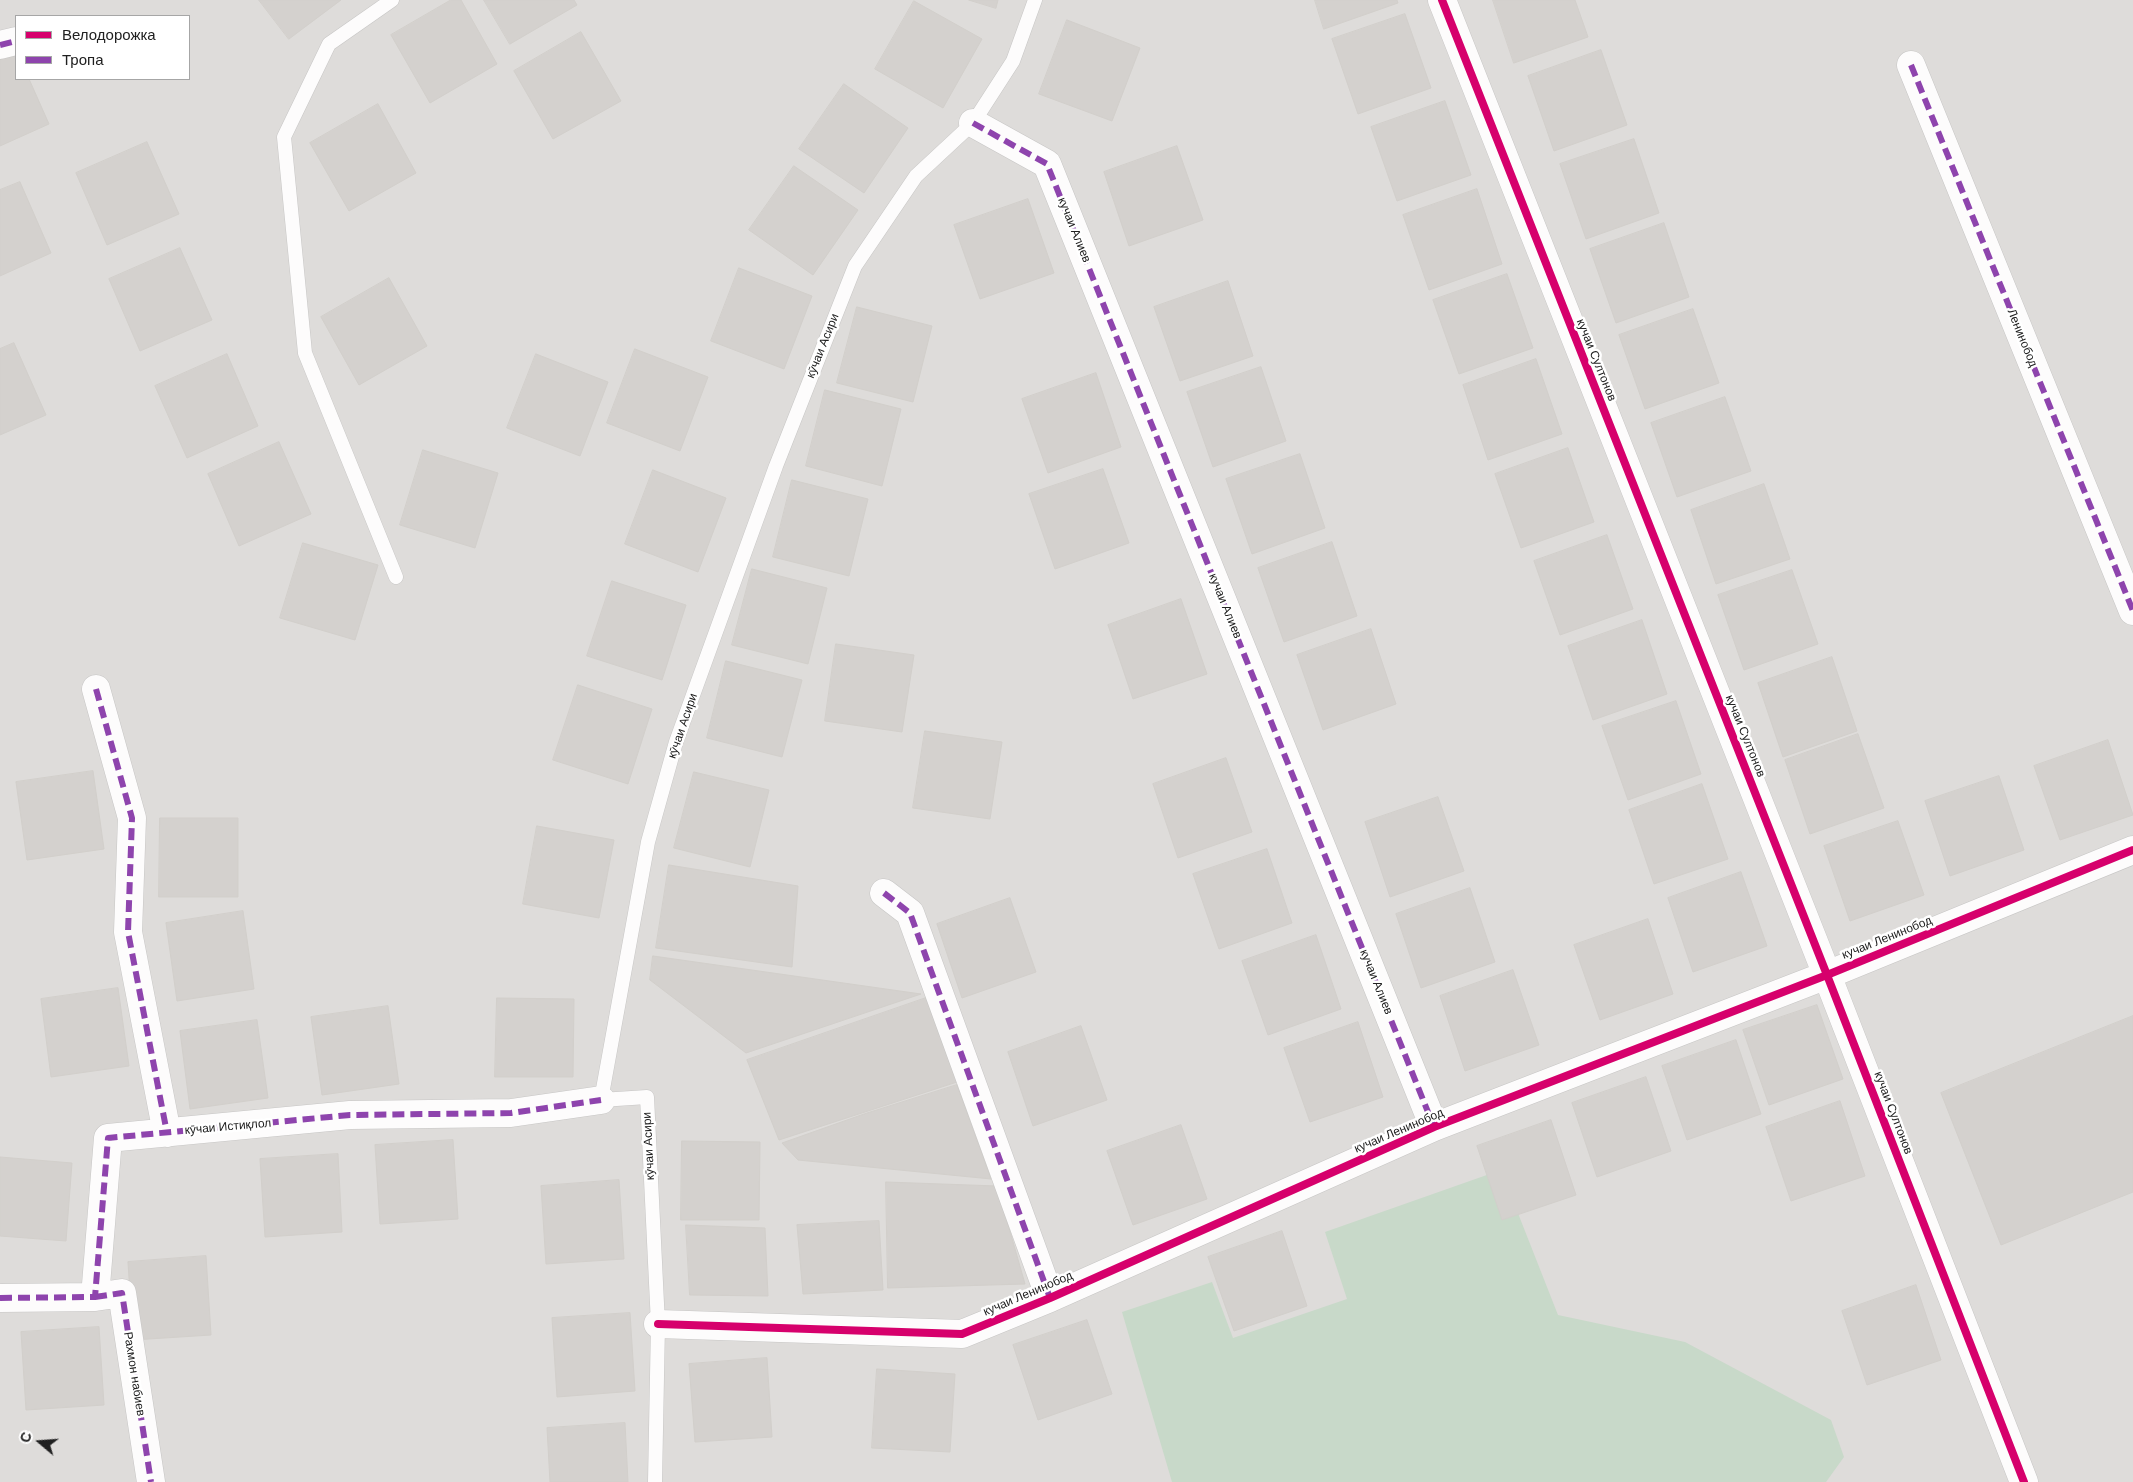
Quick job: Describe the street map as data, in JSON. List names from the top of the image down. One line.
{"streets":{"street":["кучаи Алиев","Ленинобод","кучаи Султонов","кучаи Ленинобод","кӯчаи Истиқлол","Рахмон набиев"],"lane":["кӯчаи Асири"]},"crossings":[["кучаи Алиев","кӯчаи Асири"],["кучаи Алиев","кучаи Ленинобод"],["кӯчаи Асири","кучаи Ленинобод"],["кӯчаи Асири","кӯчаи Истиқлол"],["кучаи Султонов","кучаи Ленинобод"],["кӯчаи Истиқлол","Рахмон набиев"]],"legend":["Велодорожка","Тропа"],"north":"left"}
